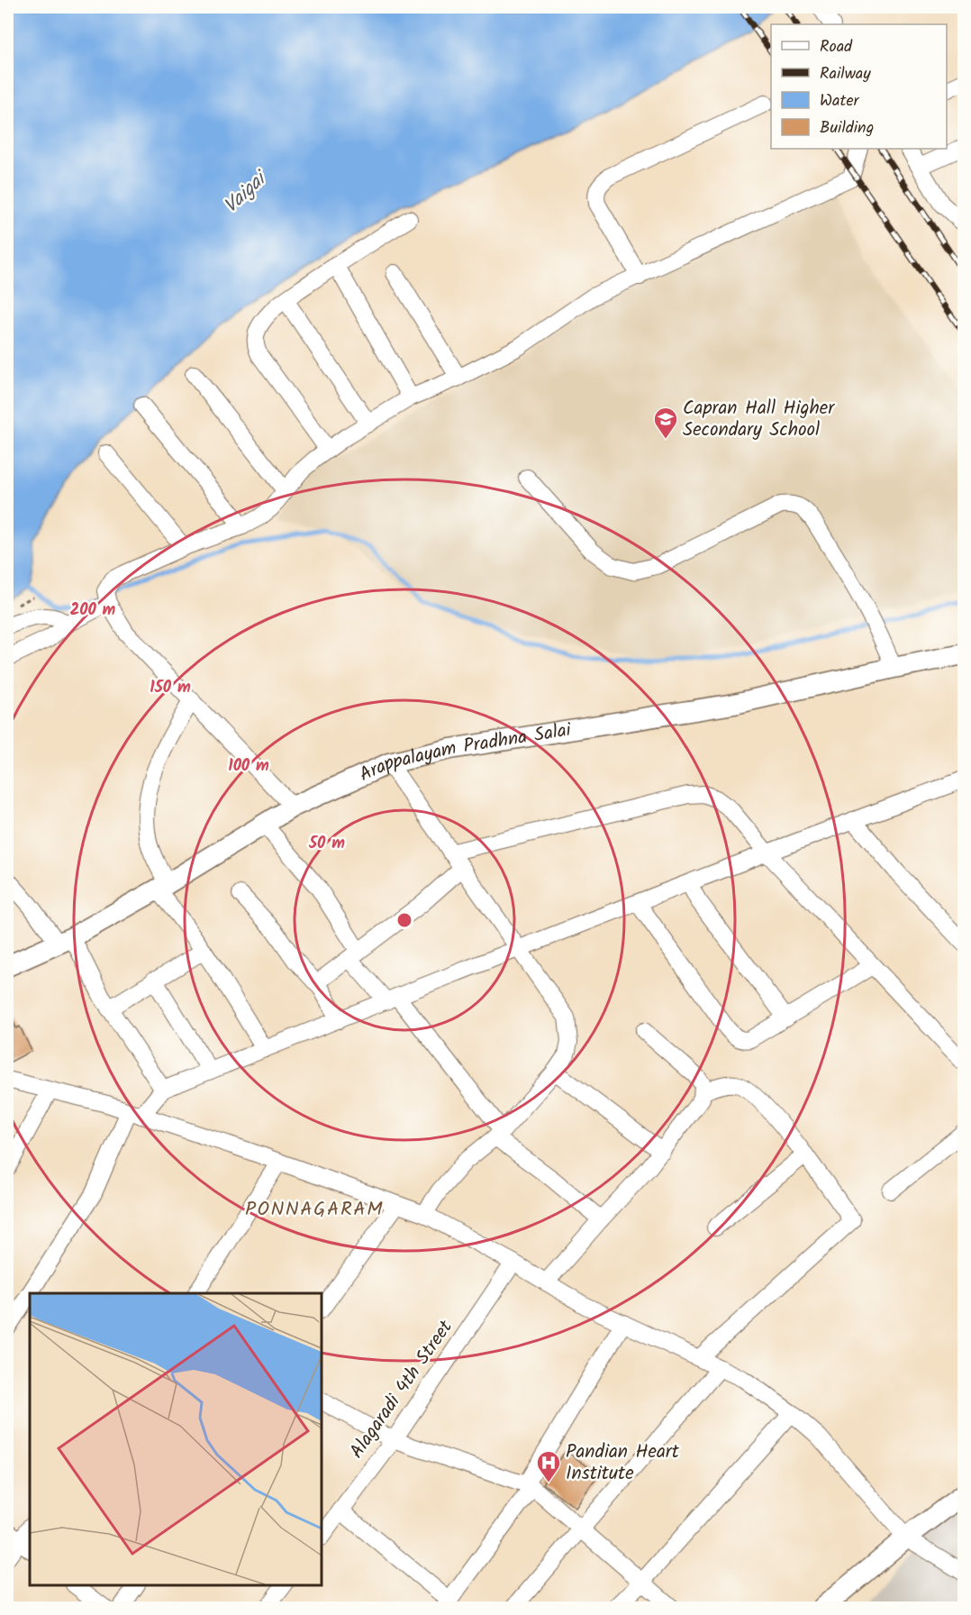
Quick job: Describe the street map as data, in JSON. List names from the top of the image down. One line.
{"streets":{"main road":["Arappalayam Pradhna Salai"],"street":["Alagaradi 4th Street"]},"districts":["PONNAGARAM"],"water":["Vaigai"],"places":{"school or university":["Capran Hall Higher Secondary School"],"hospital":["Pandian Heart Institute"]},"legend":["Road","Railway","Water","Building"],"rings":["200 m","150 m","100 m","50 m"]}
